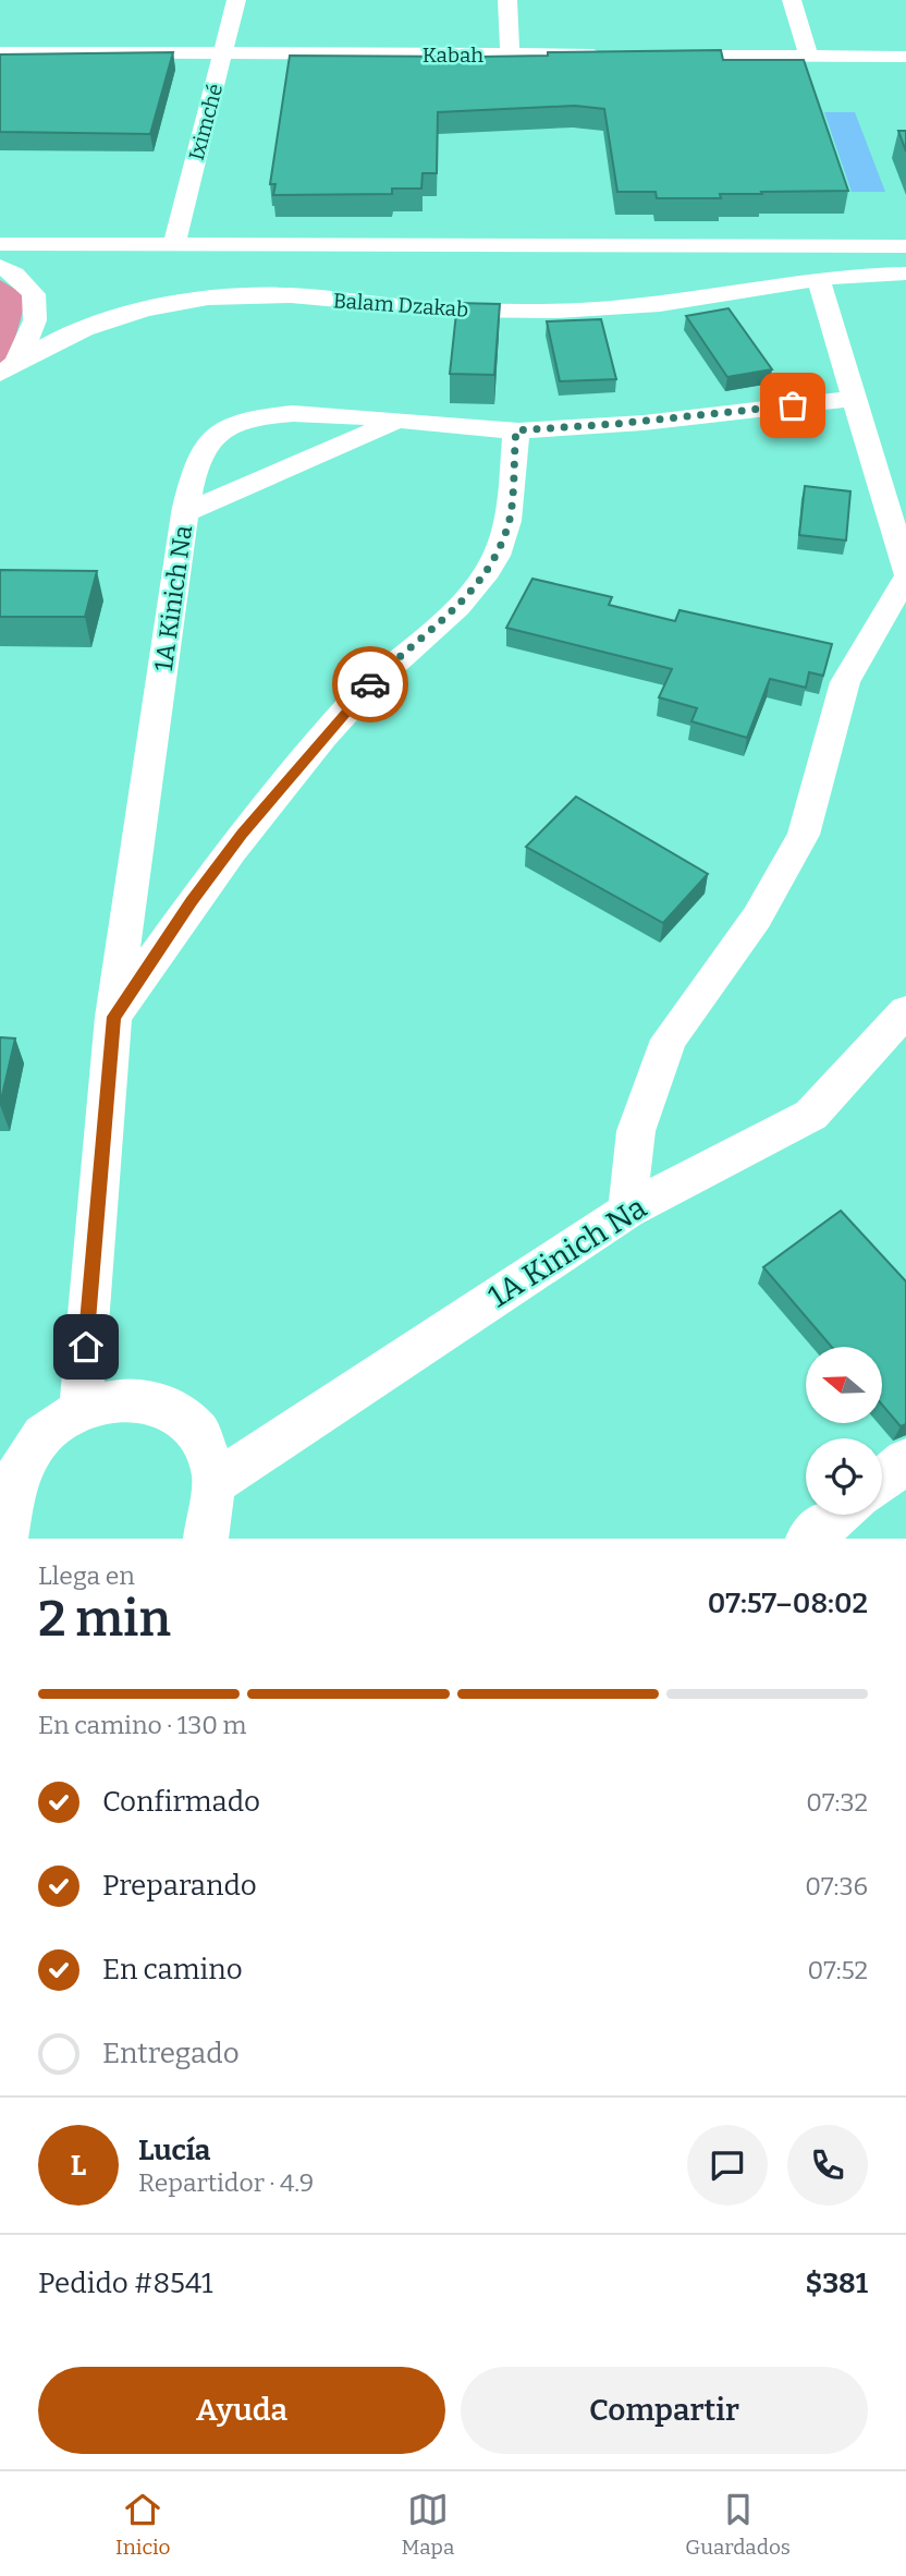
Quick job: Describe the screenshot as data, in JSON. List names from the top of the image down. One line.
{"streets":{"street":["Kabah","Iximché","Balam Dzakab","1A Kinich Na"]},"crossings":[["Kabah","Iximché"]],"north":"left","page":{"heading":["2 min","Llega en","07:57–08:02"],"panel":["Lucía","Repartidor · 4.9","Pedido #8541","$381"],"bar":"En camino · 130 m","list":[["Confirmado","07:32"],["Preparando","07:36"],["En camino","07:52"],"Entregado"],"round":"L","buttons":["Ayuda","Compartir"],"tabs":["Inicio","Mapa","Guardados"]}}
